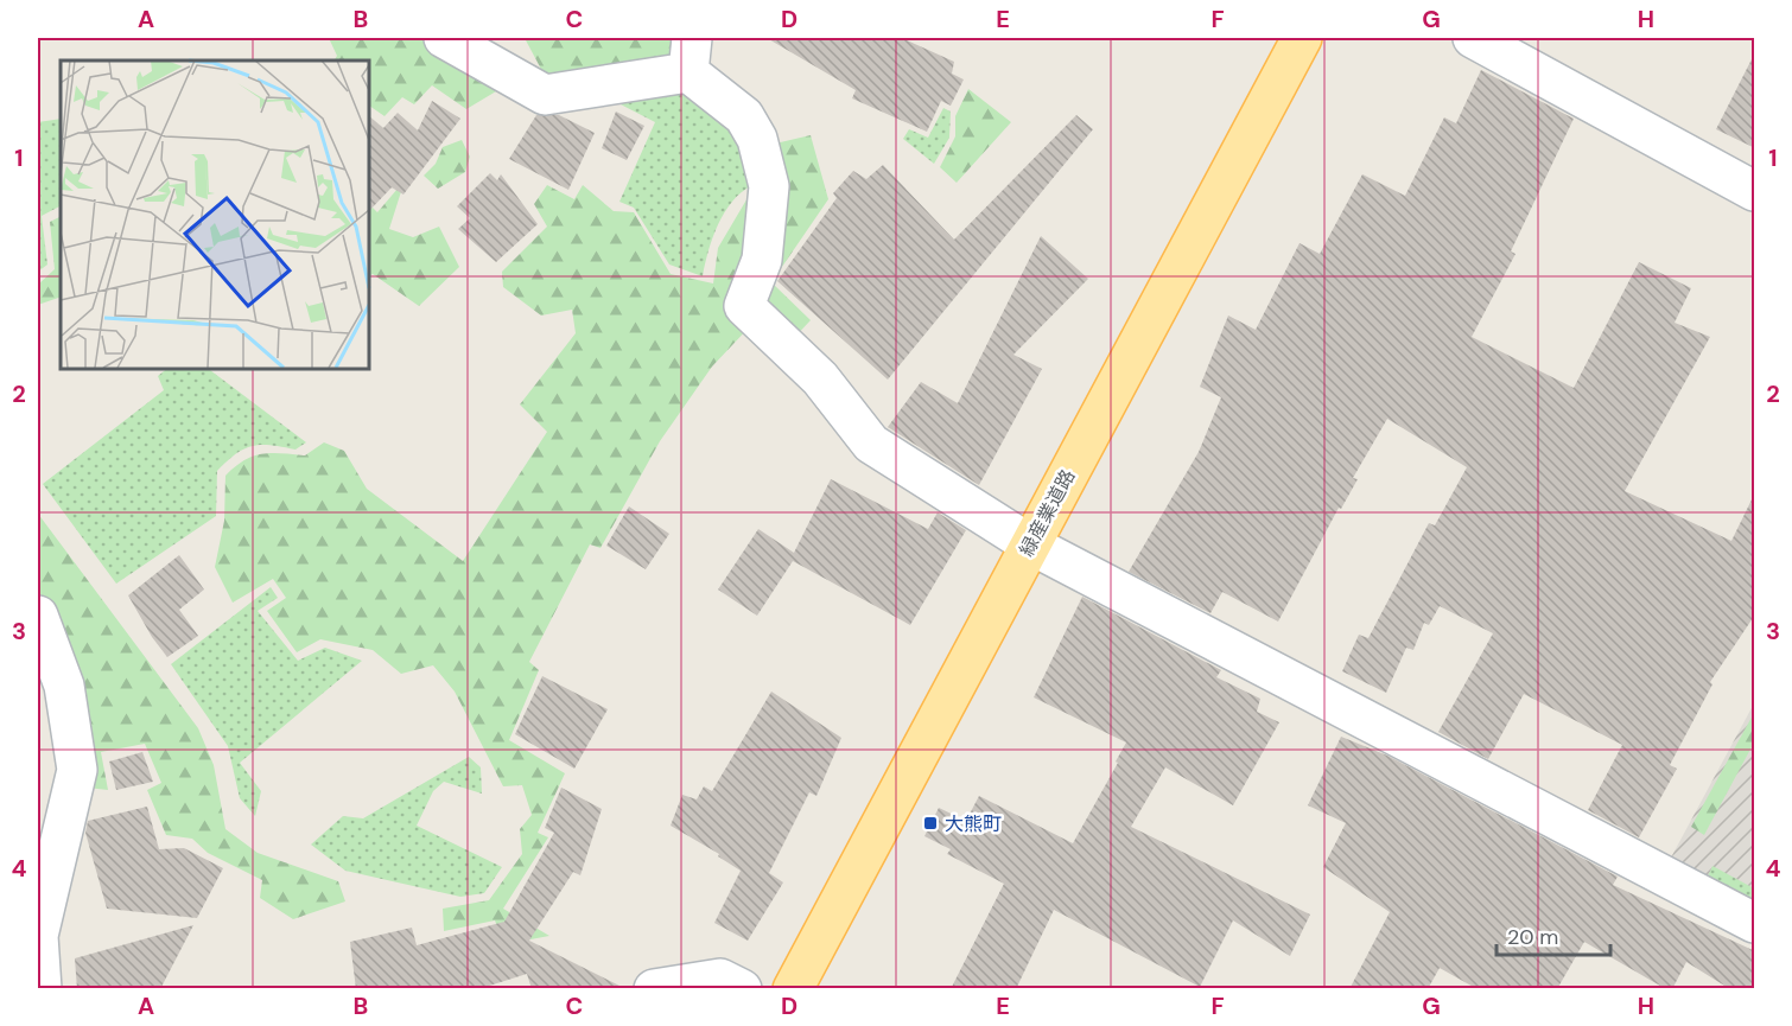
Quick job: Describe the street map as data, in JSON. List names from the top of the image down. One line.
{"streets":{"main road":["緑産業道路"]},"places":{"transit":["大熊町"]},"scale_bar":"20 m","grid":{"columns":["A","B","C","D","E","F","G","H"],"rows":["1","2","3","4"]}}
